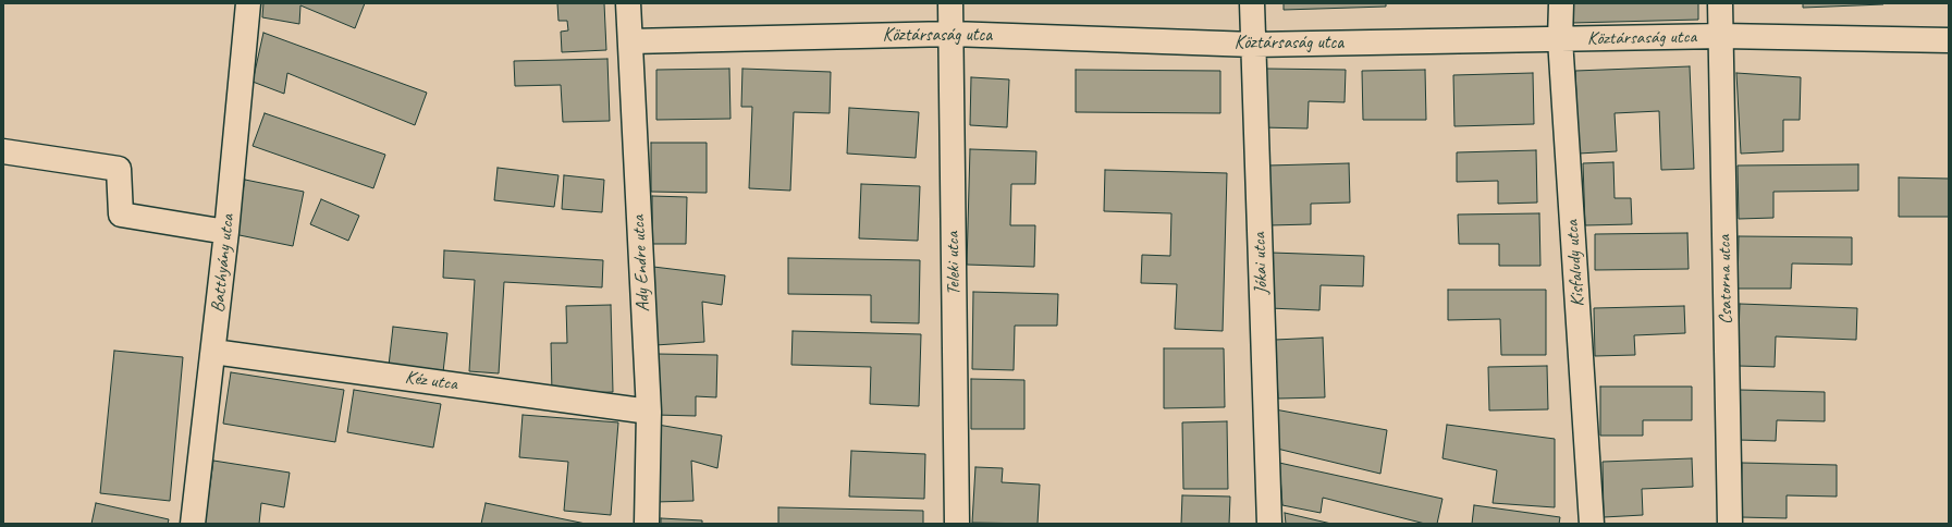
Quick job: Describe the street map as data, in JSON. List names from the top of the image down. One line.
{"streets":{"street":["Köztársaság utca","Batthyány utca","Ady Endre utca","Teleki utca","Jókai utca","Kisfaludy utca","Csatorna utca","Kéz utca"]},"crossings":[["Köztársaság utca","Ady Endre utca"],["Köztársaság utca","Teleki utca"],["Köztársaság utca","Jókai utca"],["Köztársaság utca","Kisfaludy utca"],["Köztársaság utca","Csatorna utca"],["Batthyány utca","Kéz utca"],["Ady Endre utca","Kéz utca"]]}
